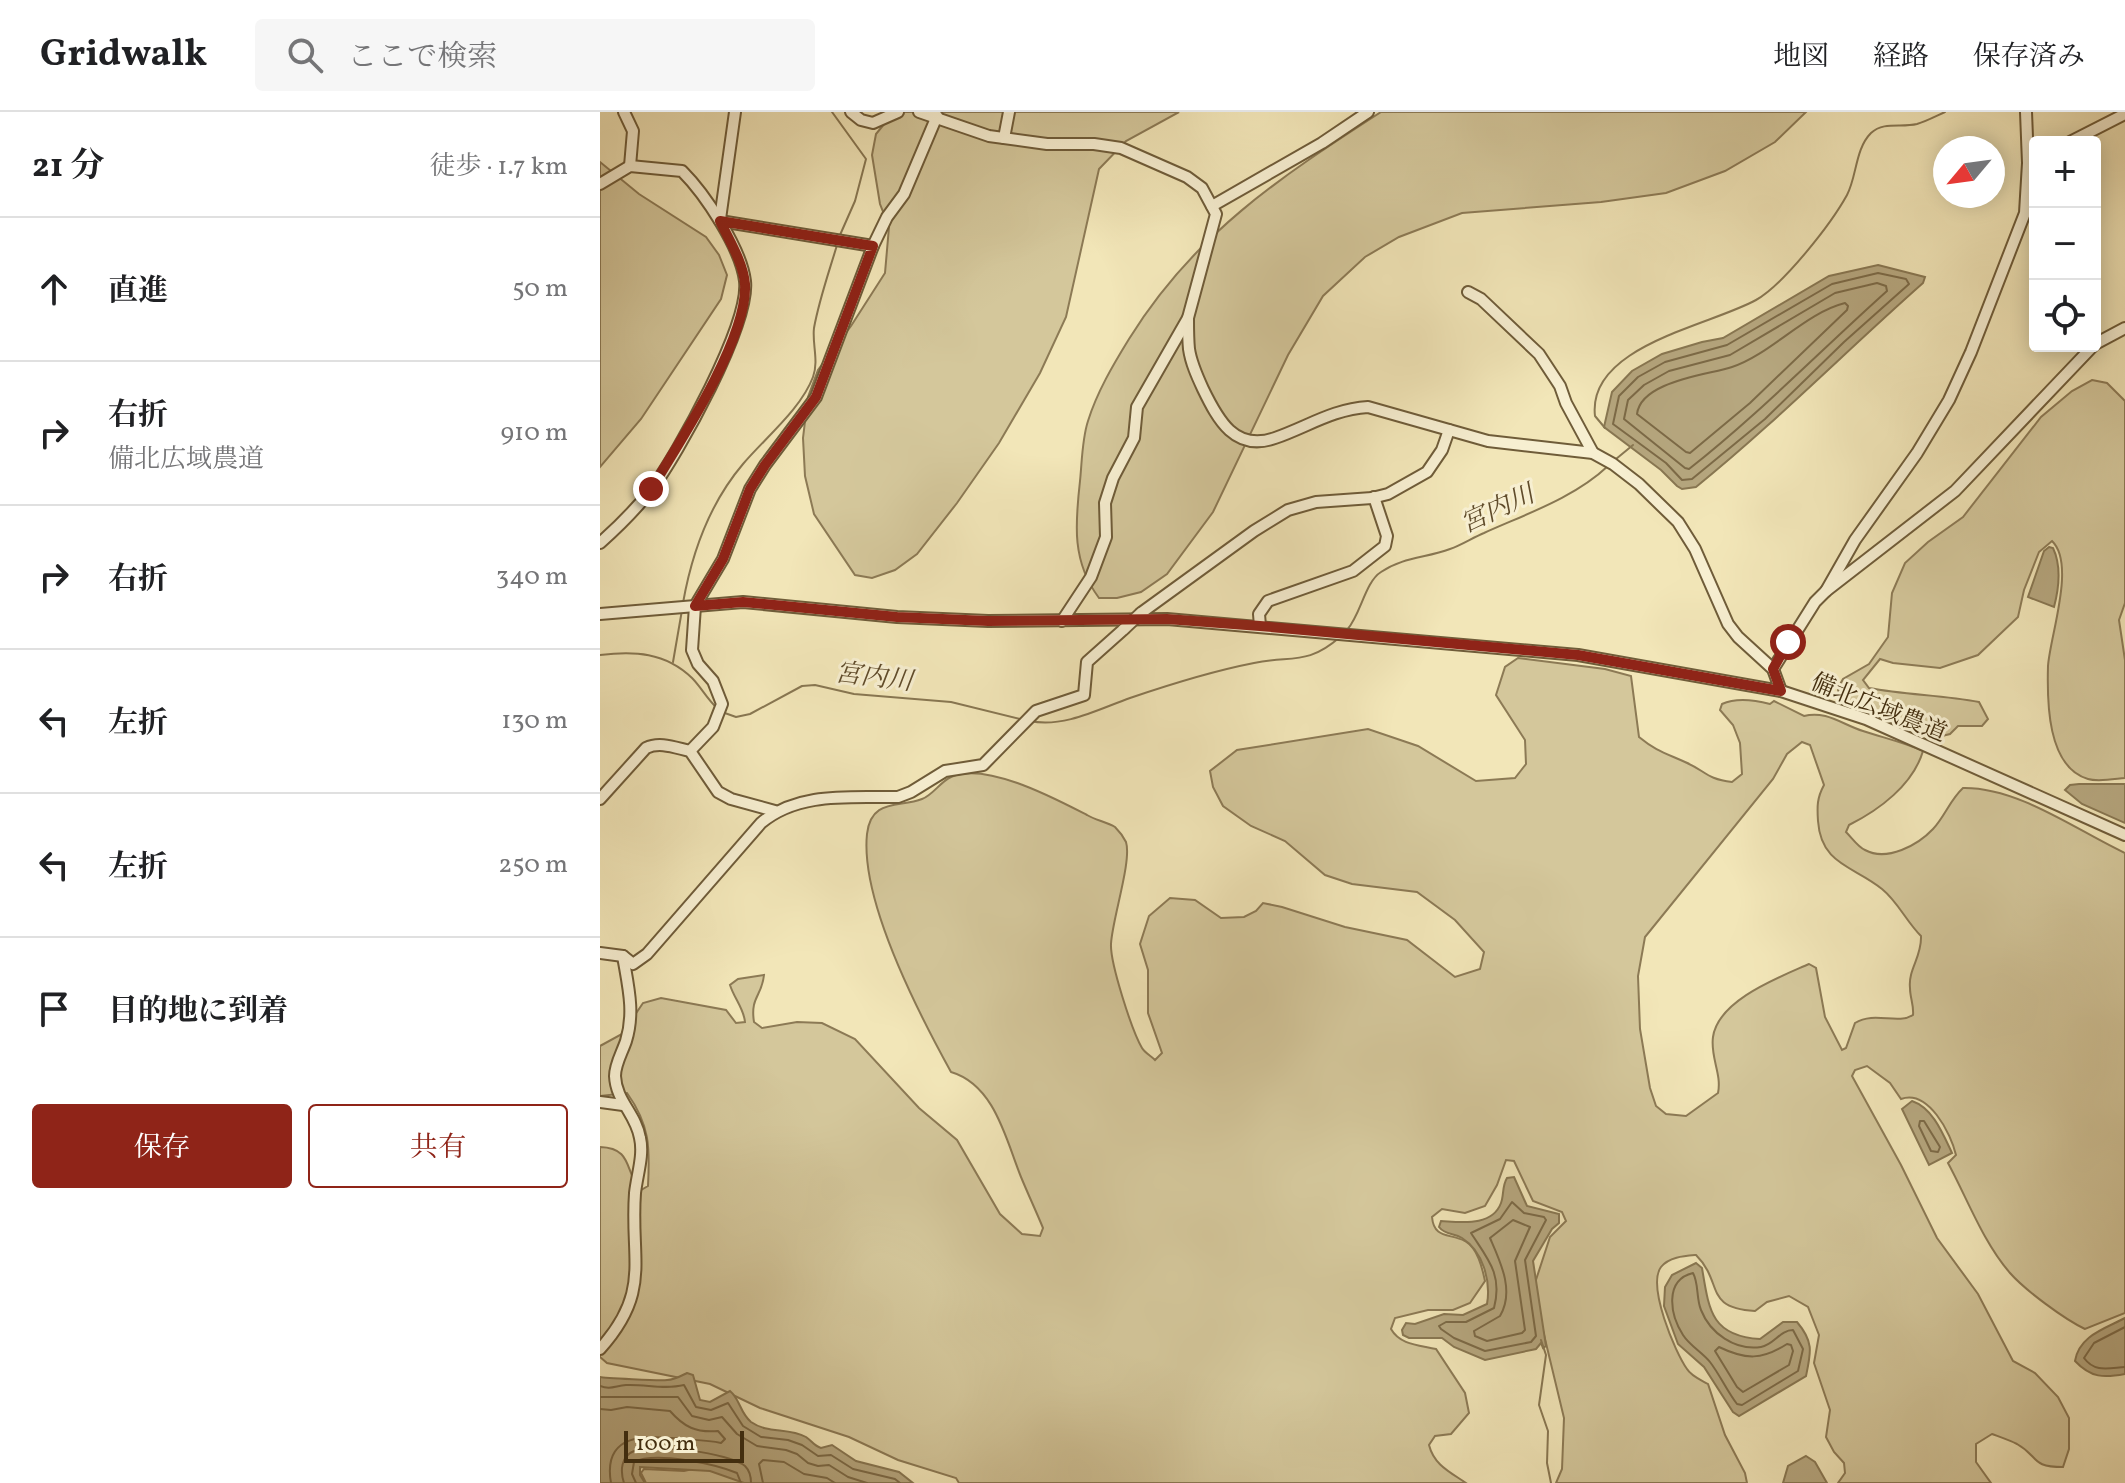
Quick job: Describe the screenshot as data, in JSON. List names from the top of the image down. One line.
{"streets":{"street":["備北広域農道"]},"water":["宮内川"],"scale_bar":"100 m","north":"bottom left","page":{"header":"Gridwalk","search":"ここで検索","nav":["地図","経路","保存済み"],"heading":["21 分","徒歩 · 1.7 km"],"map_buttons":["+","−"],"list":[["直進","50 m"],["右折","備北広域農道","910 m"],["右折","340 m"],["左折","130 m"],["左折","250 m"],"目的地に到着"],"buttons":["保存","共有"],"scale":"100 m"}}
